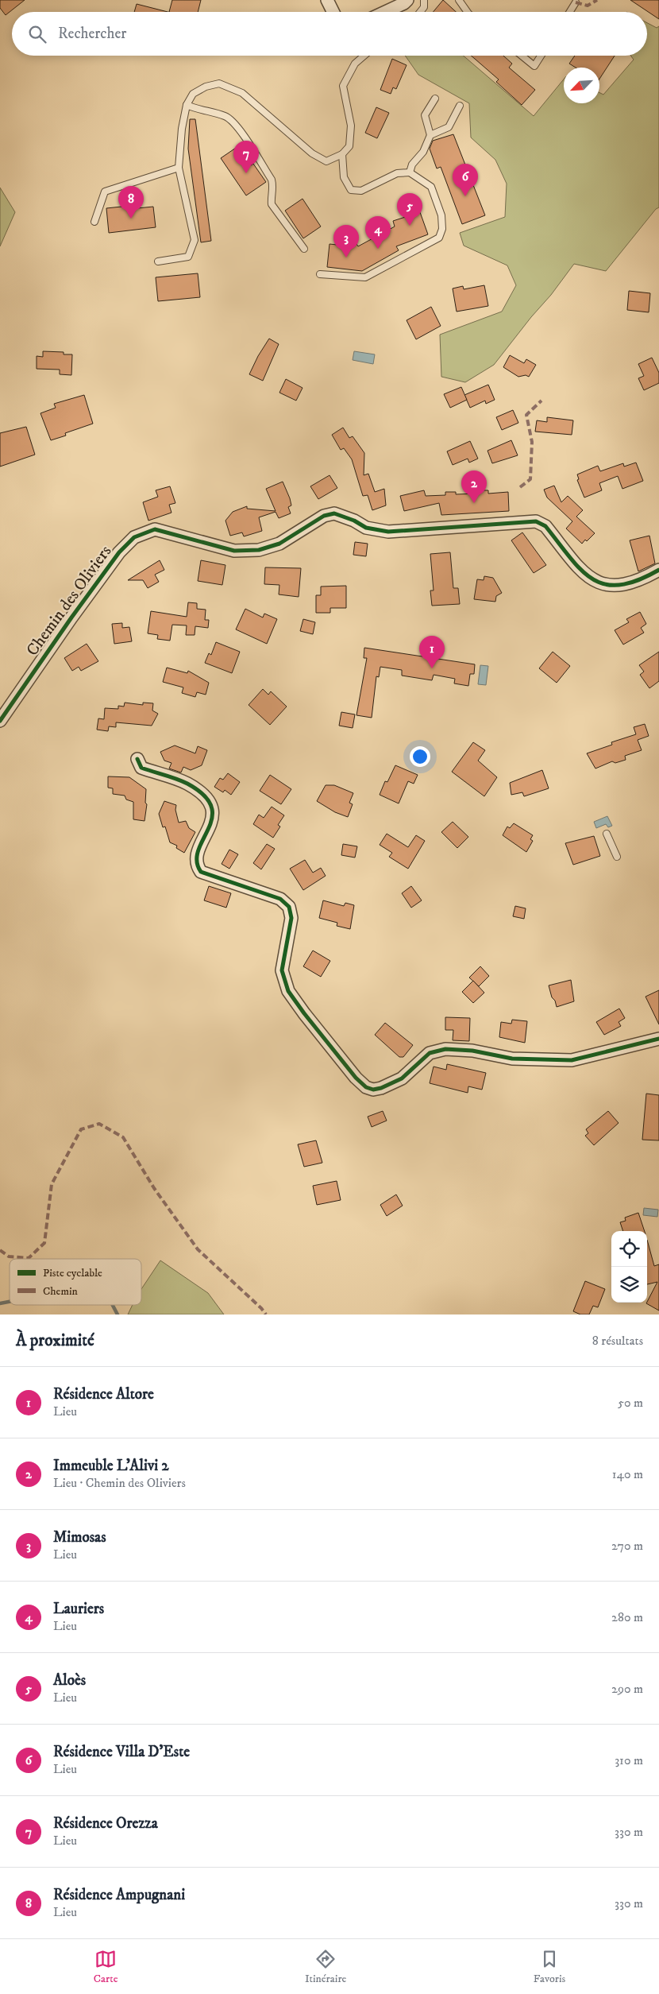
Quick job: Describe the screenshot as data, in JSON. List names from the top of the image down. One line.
{"streets":{"street":["Chemin des Oliviers"]},"legend":["Piste cyclable","Chemin"],"north":"bottom left","page":{"search":"Rechercher","pins":["7","6","8","5","4","3","2","1"],"heading":["À proximité","8 résultats"],"list":[{"mark":"1","name":"Résidence Altore","note":"Lieu","value":"50 m"},{"mark":"2","name":"Immeuble L'Alivi 2","note":"Lieu · Chemin des Oliviers","value":"140 m"},{"mark":"3","name":"Mimosas","note":"Lieu","value":"270 m"},{"mark":"4","name":"Lauriers","note":"Lieu","value":"280 m"},{"mark":"5","name":"Aloès","note":"Lieu","value":"290 m"},{"mark":"6","name":"Résidence Villa D'Este","note":"Lieu","value":"310 m"},{"mark":"7","name":"Résidence Orezza","note":"Lieu","value":"330 m"},{"mark":"8","name":"Résidence Ampugnani","note":"Lieu","value":"330 m"}],"nav":["Carte","Itinéraire","Favoris"]}}
